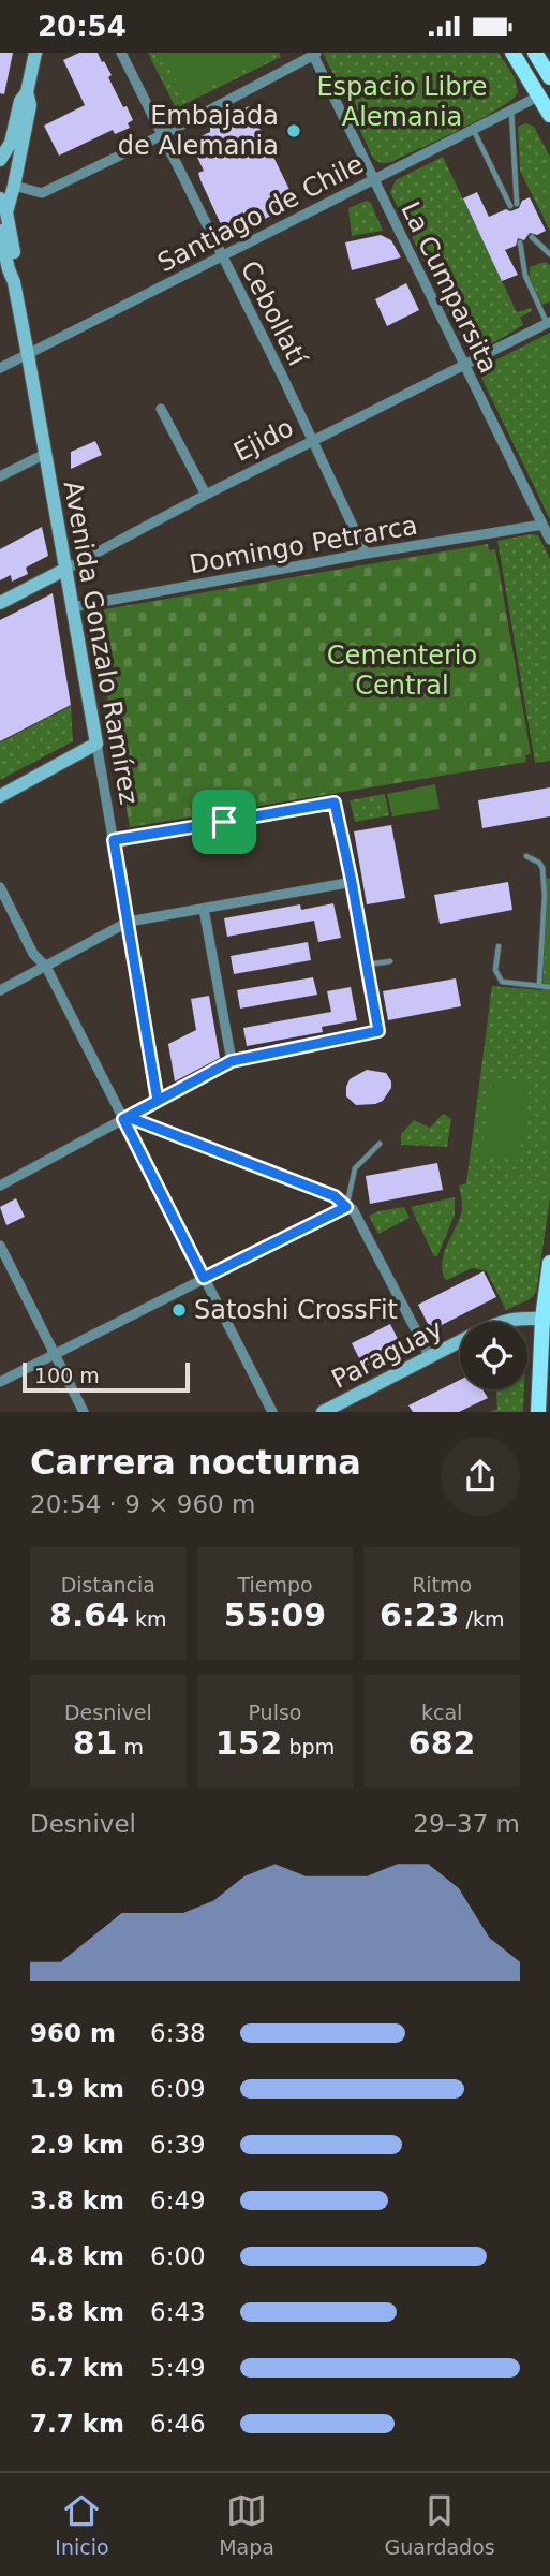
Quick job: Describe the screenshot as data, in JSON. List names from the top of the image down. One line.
{"streets":{"street":["Santiago de Chile","La Cumparsita","Cebollatí","Ejido","Domingo Petrarca","Avenida Gonzalo Ramírez","Paraguay"]},"crossings":[["Santiago de Chile","La Cumparsita"],["Santiago de Chile","Cebollatí"],["Santiago de Chile","Avenida Gonzalo Ramírez"],["La Cumparsita","Ejido"],["La Cumparsita","Domingo Petrarca"],["Cebollatí","Ejido"],["Cebollatí","Domingo Petrarca"],["Ejido","Avenida Gonzalo Ramírez"],["Domingo Petrarca","Avenida Gonzalo Ramírez"]],"parks":["Espacio Libre Alemania","Cementerio Central"],"places":["Embajada de Alemania","Satoshi CrossFit"],"scale_bar":"100 m","page":{"status":"20:54","scale":"100 m","heading":["Carrera nocturna","20:54 · 9 × 960 m"],"stats":[["Distancia","8.64 km"],["Tiempo","55:09"],["Ritmo","6:23 /km"],["Desnivel","81 m"],["Pulso","152 bpm"],["kcal","682"]],"chart":["Desnivel","29–37 m"],"list":[{"name":"960 m","note":"6:38"},{"name":"1.9 km","note":"6:09"},{"name":"2.9 km","note":"6:39"},{"name":"3.8 km","note":"6:49"},{"name":"4.8 km","note":"6:00"},{"name":"5.8 km","note":"6:43"},{"name":"6.7 km","note":"5:49"},{"name":"7.7 km","note":"6:46"}],"tabs":["Inicio","Mapa","Guardados"]}}
